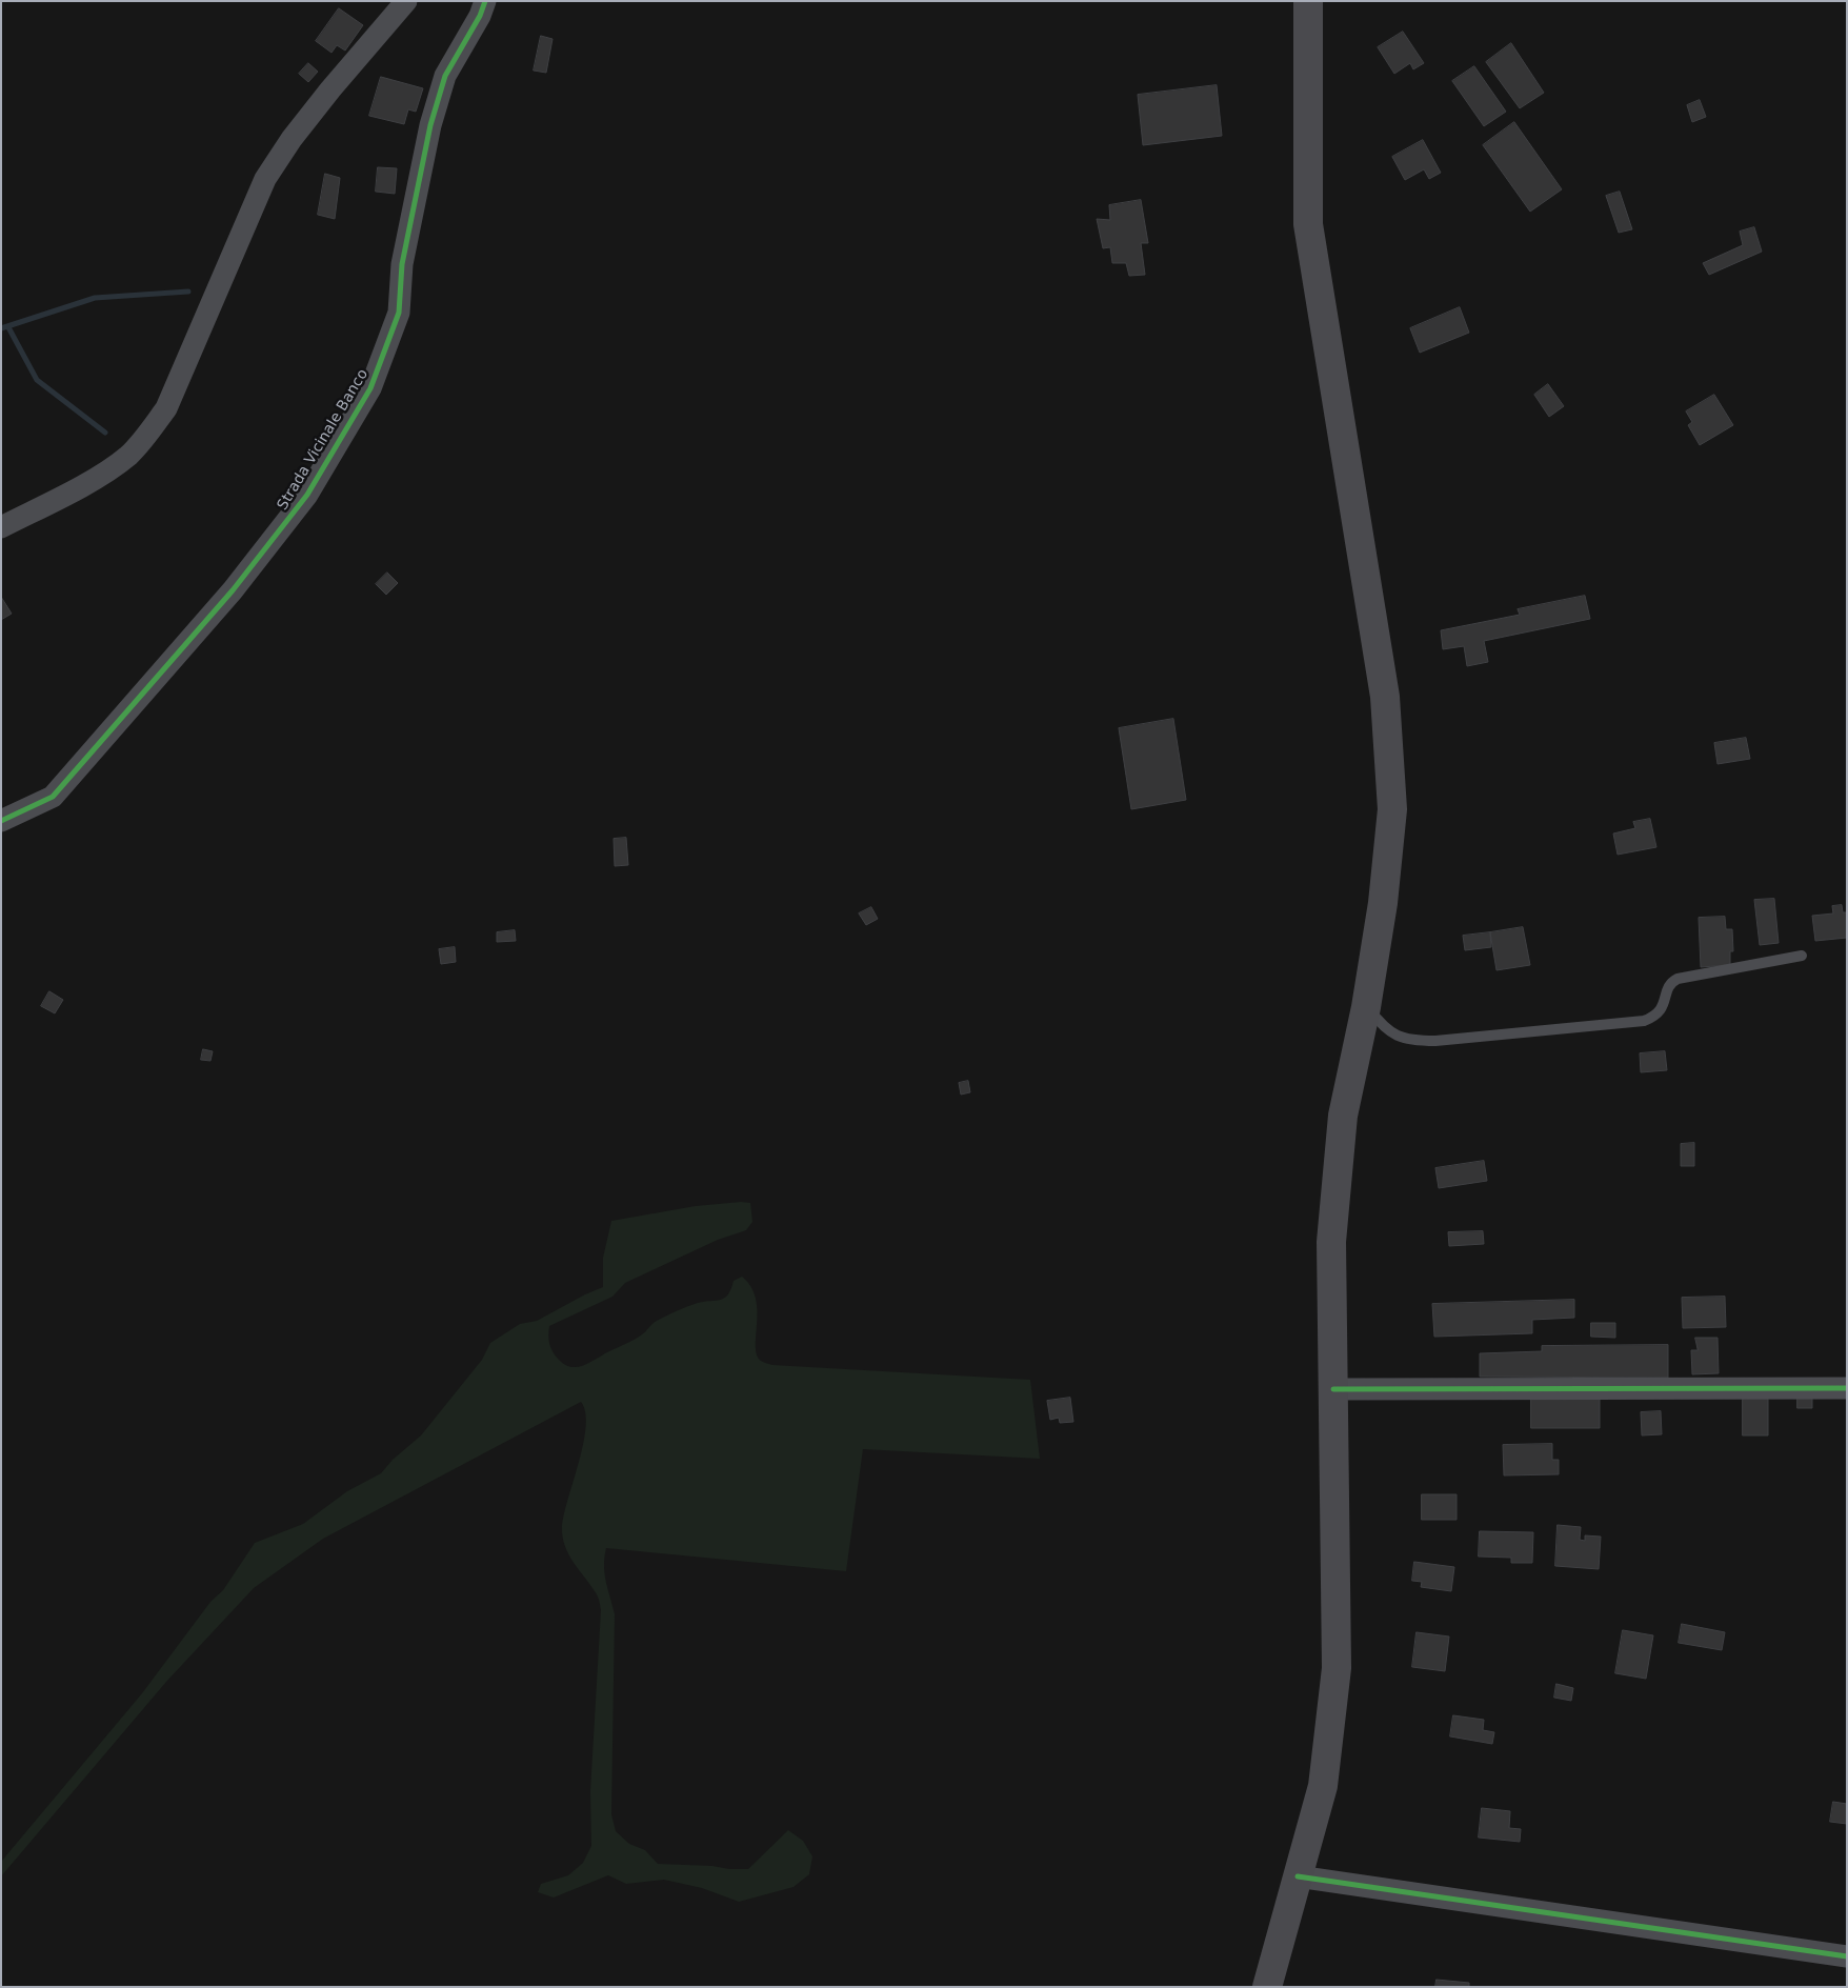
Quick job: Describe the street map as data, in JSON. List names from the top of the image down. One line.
{"streets":{"street":["Strada Vicinale Banco"]}}
